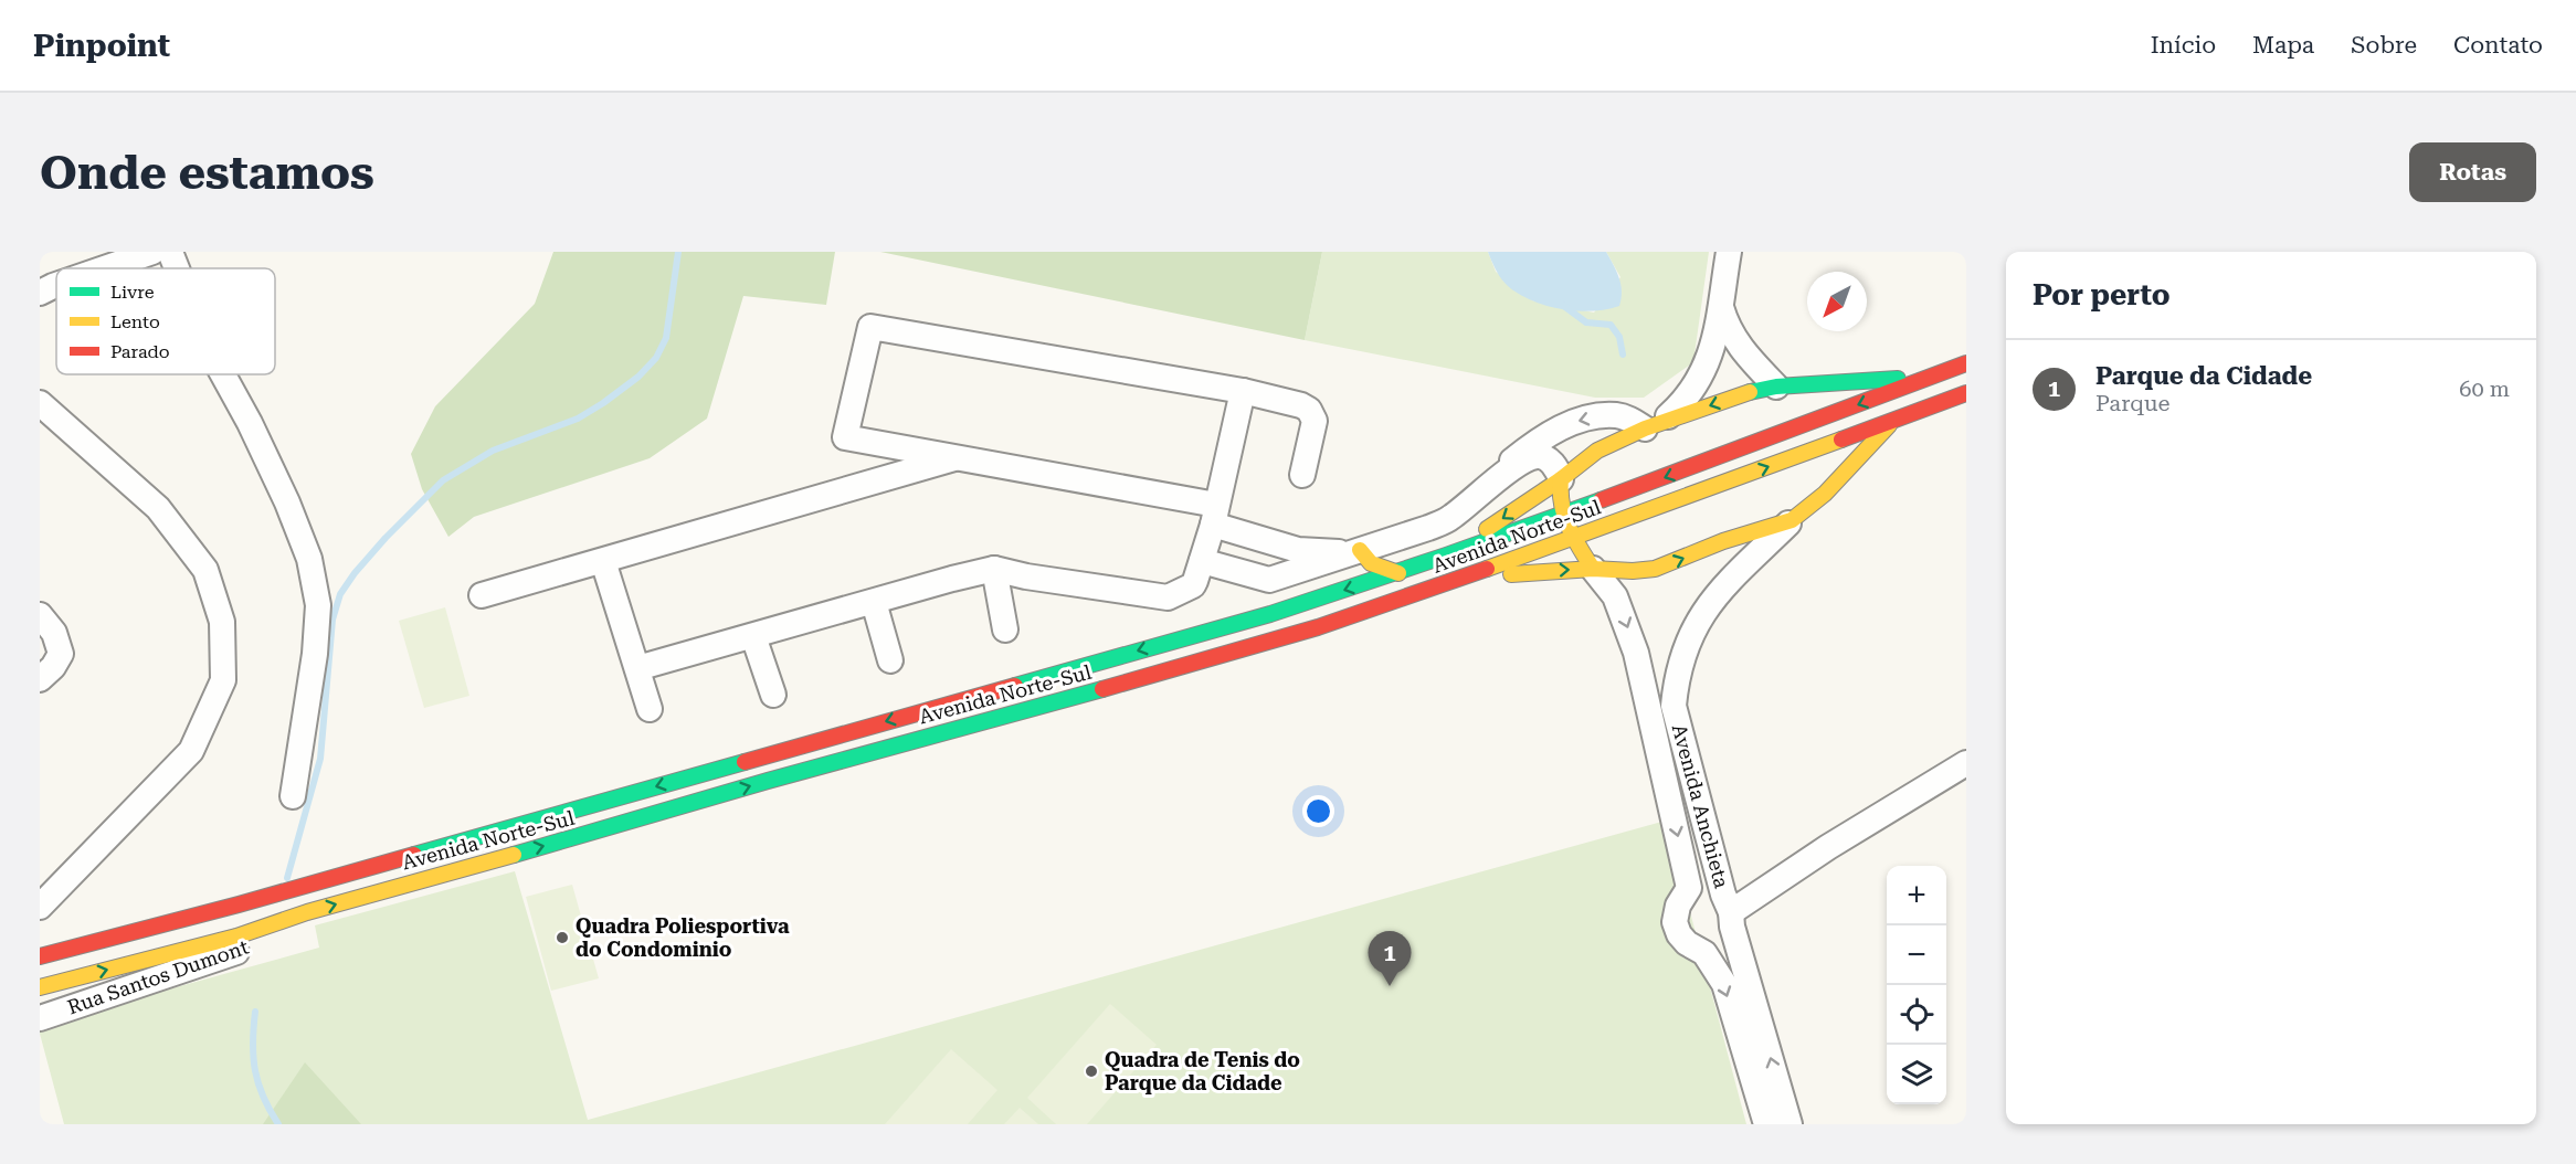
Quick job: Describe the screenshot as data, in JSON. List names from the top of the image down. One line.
{"streets":{"main road":["Avenida Norte-Sul"],"street":["Avenida Anchieta","Rua Santos Dumont"]},"crossings":[["Avenida Norte-Sul","Rua Santos Dumont"]],"places":["Quadra Poliesportiva do Condominio","Quadra de Tenis do Parque da Cidade"],"legend":["Livre","Lento","Parado"],"north":"bottom left","page":{"header":"Pinpoint","nav":["Início","Mapa","Sobre","Contato"],"buttons":"Rotas","title":"Onde estamos","heading":"Por perto","list":[{"mark":"1","name":"Parque da Cidade","note":"Parque","value":"60 m"}],"map_buttons":["+","−"],"pins":"1"}}
